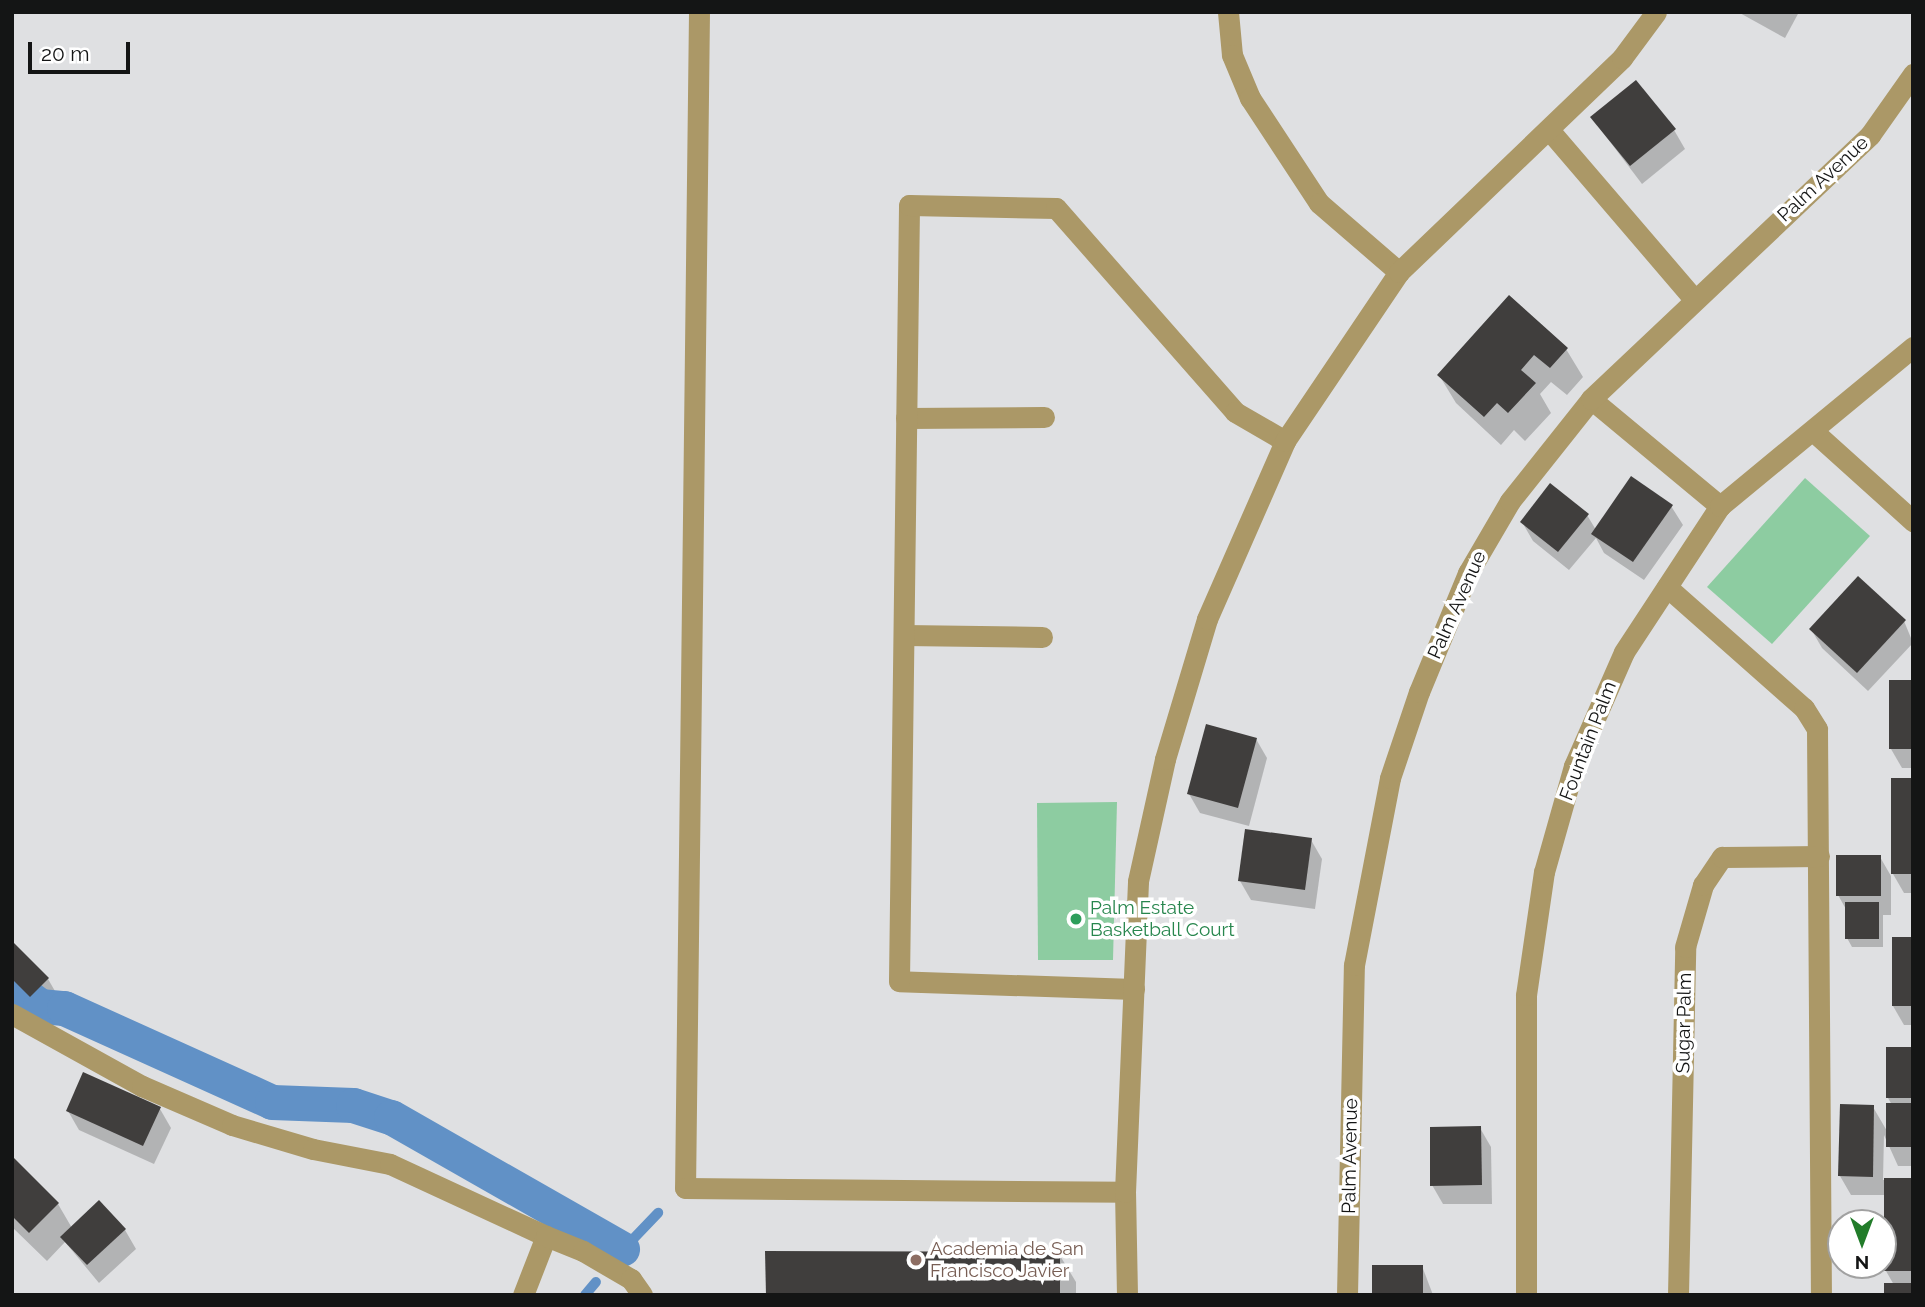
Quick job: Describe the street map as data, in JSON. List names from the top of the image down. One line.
{"streets":{"street":["Palm Avenue","Fountain Palm","Sugar Palm"]},"places":["Palm Estate Basketball Court","Academia de San Francisco Javier"],"scale_bar":"20 m","north":"bottom"}
